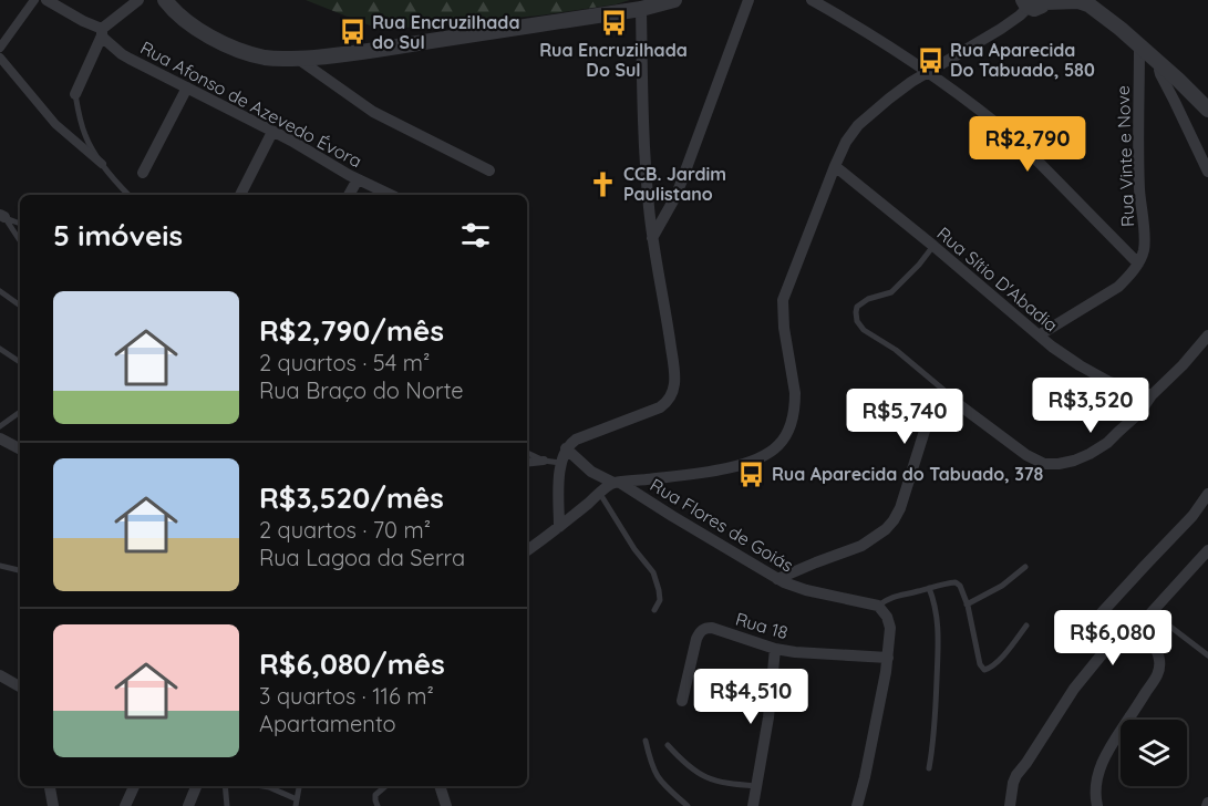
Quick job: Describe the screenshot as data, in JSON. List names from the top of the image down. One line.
{"streets":{"street":["Rua Afonso de Azevedo Évora","Rua Vinte e Nove","Rua Sítio D'Abadia","Rua Flores de Goiás","Rua 18"]},"places":{"bus stop":["Rua Encruzilhada Do Sul","Rua Encruzilhada do Sul","Rua Aparecida Do Tabuado, 580","Rua Aparecida do Tabuado, 378"],"church":["CCB. Jardim Paulistano"]},"page":{"price":["R$2,790","R$3,520","R$5,740","R$6,080","R$4,510"],"heading":"5 imóveis","list":[{"name":"R$2,790/mês","note":"2 quartos · 54 m² · Rua Braço do Norte"},{"name":"R$3,520/mês","note":"2 quartos · 70 m² · Rua Lagoa da Serra"},{"name":"R$6,080/mês","note":"3 quartos · 116 m² · Apartamento"}]}}
